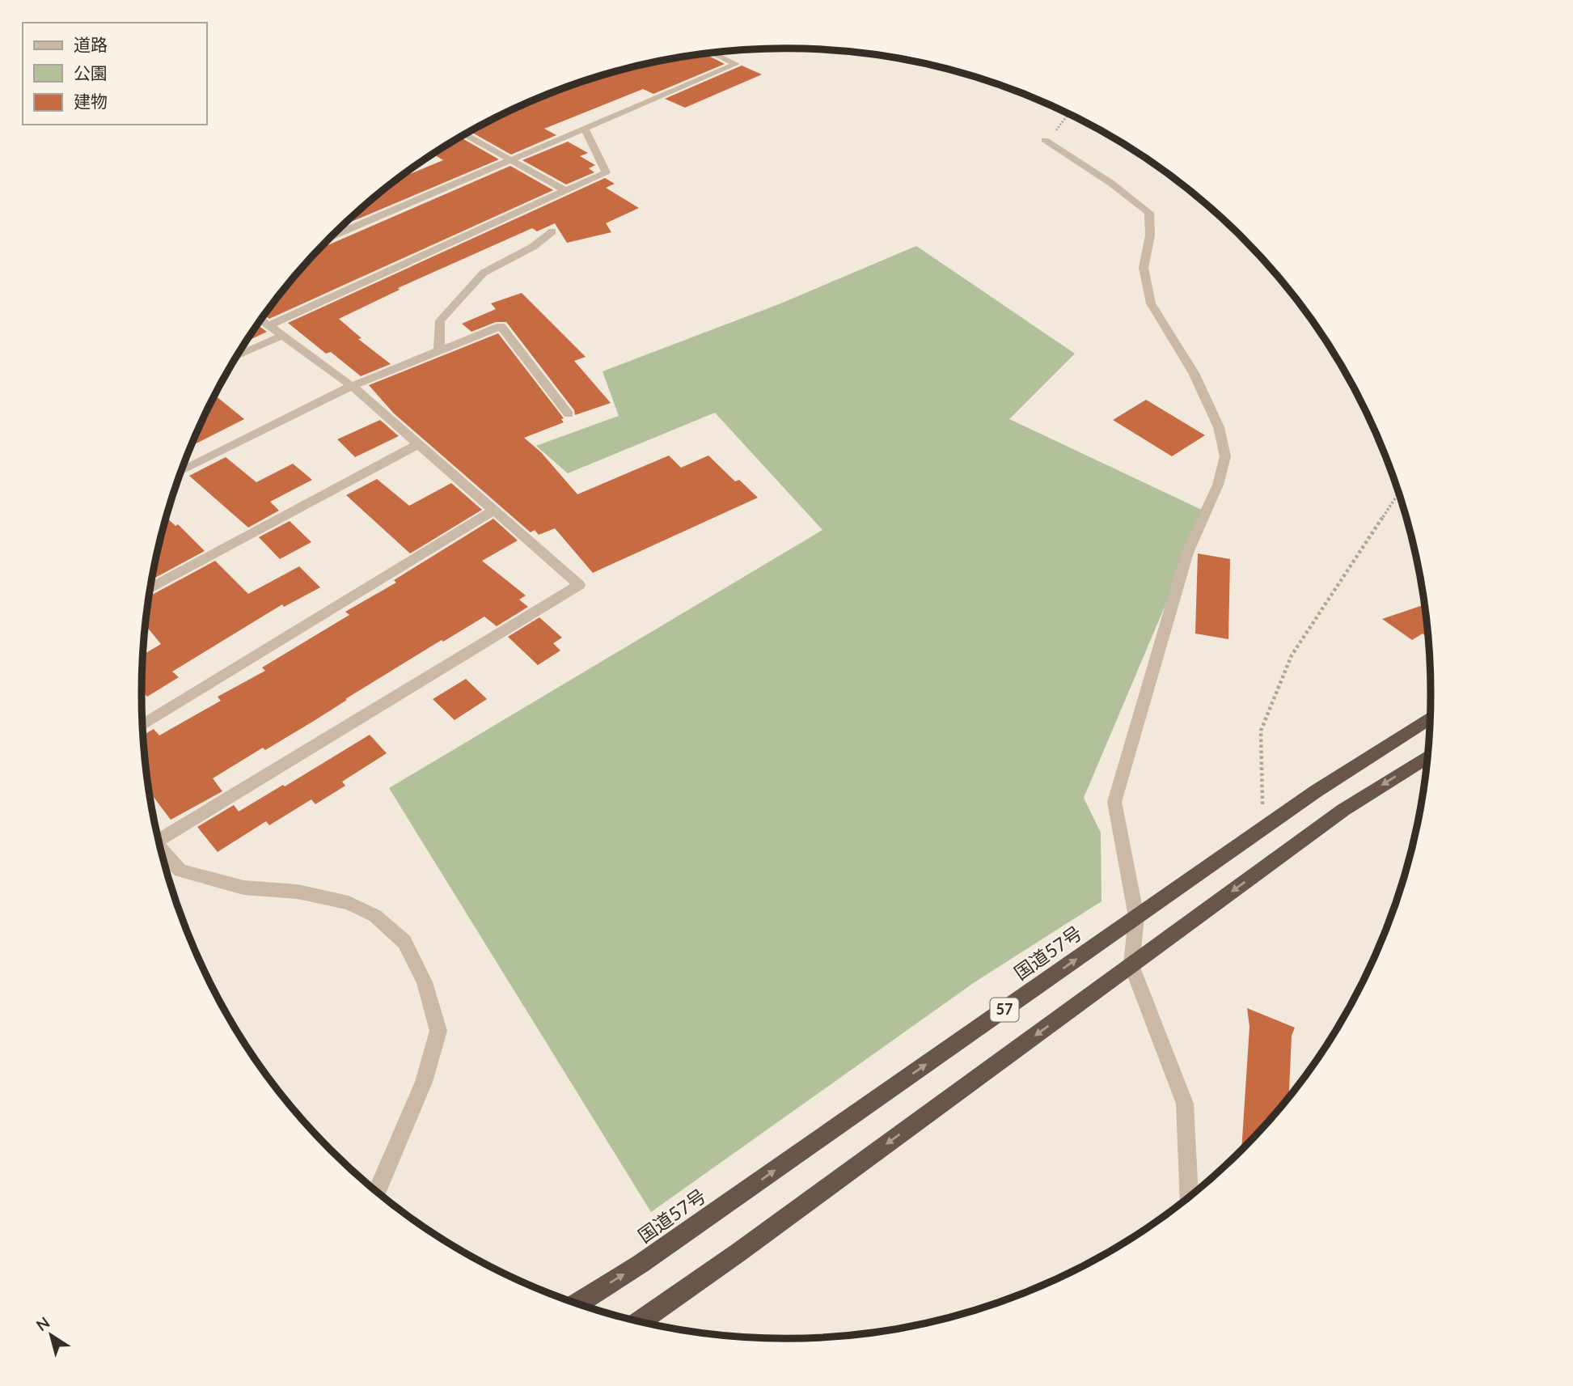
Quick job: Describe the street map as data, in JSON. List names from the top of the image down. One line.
{"streets":{"highway":["国道57号","57"]},"legend":["道路","公園","建物"],"north":"top left"}
